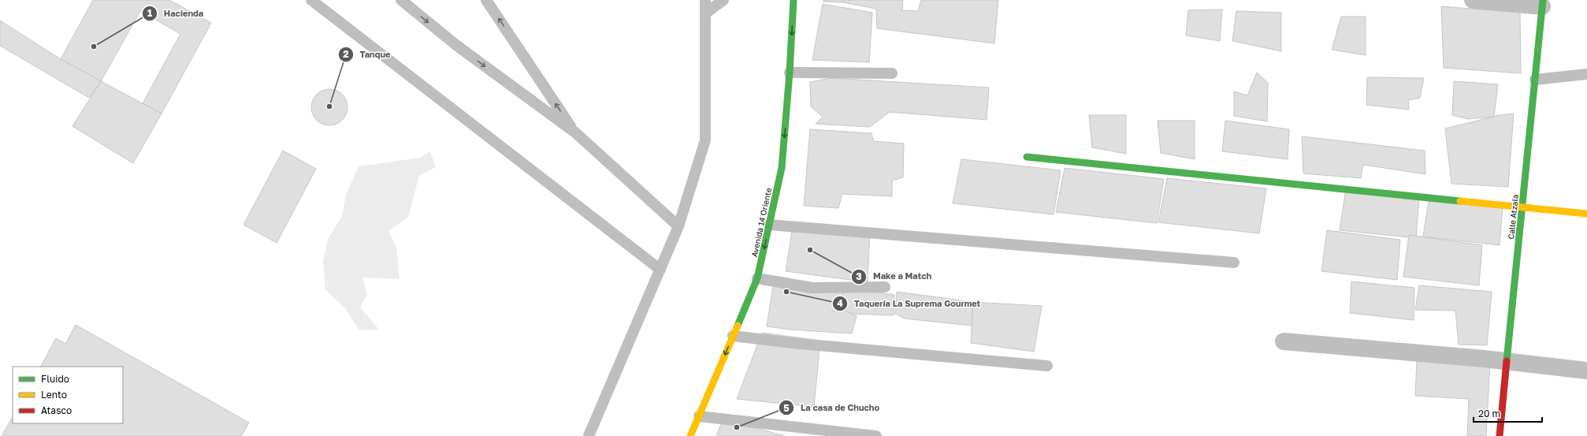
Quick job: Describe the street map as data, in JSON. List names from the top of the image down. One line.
{"streets":{"street":["Calle Atzala","Avenida 14 Oriente"]},"one_way":["Avenida 14 Oriente"],"places":["Hacienda","Tanque","Make a Match","Taquería La Suprema Gourmet","La casa de Chucho"],"legend":["Fluido","Lento","Atasco"],"scale_bar":"20 m"}
